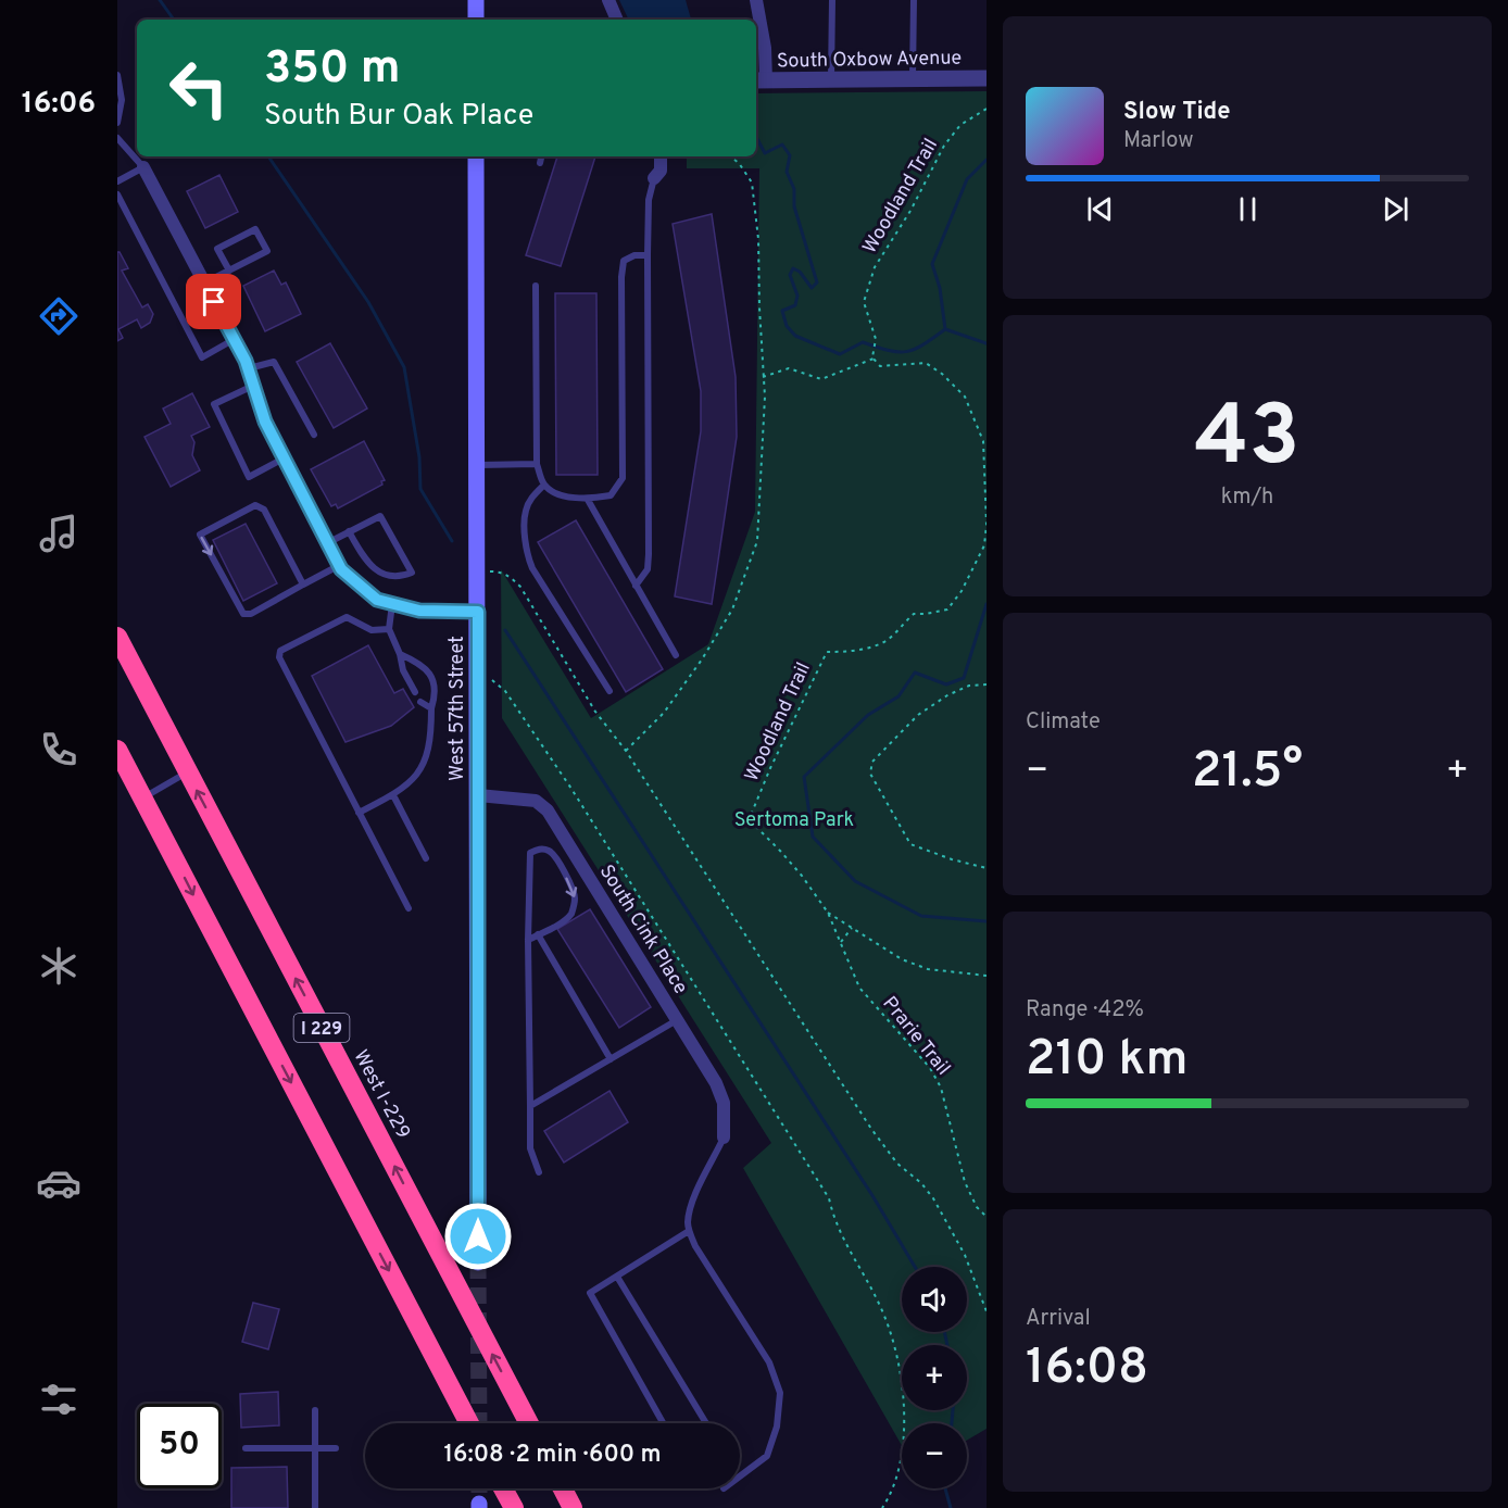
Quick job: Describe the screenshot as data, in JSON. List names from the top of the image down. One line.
{"streets":{"highway":["I 229","West I-229"],"main road":["West 57th Street"],"street":["South Oxbow Avenue","South Cink Place"],"path":["Woodland Trail","Prarie Trail"]},"crossings":[["Woodland Trail","Prarie Trail"],["West 57th Street","South Cink Place"]],"parks":["Sertoma Park"],"page":{"tabs":"16:06","turn":["350 m","South Bur Oak Place"],"song":["Slow Tide","Marlow"],"tile":[["43","km/h"],"Climate",["Range · 42%","210 km"],["Arrival","16:08"]],"heat":["−","21.5°","+"],"map_buttons":["+","−"],"limit":"50","trip":"16:08 · 2 min · 600 m"}}
